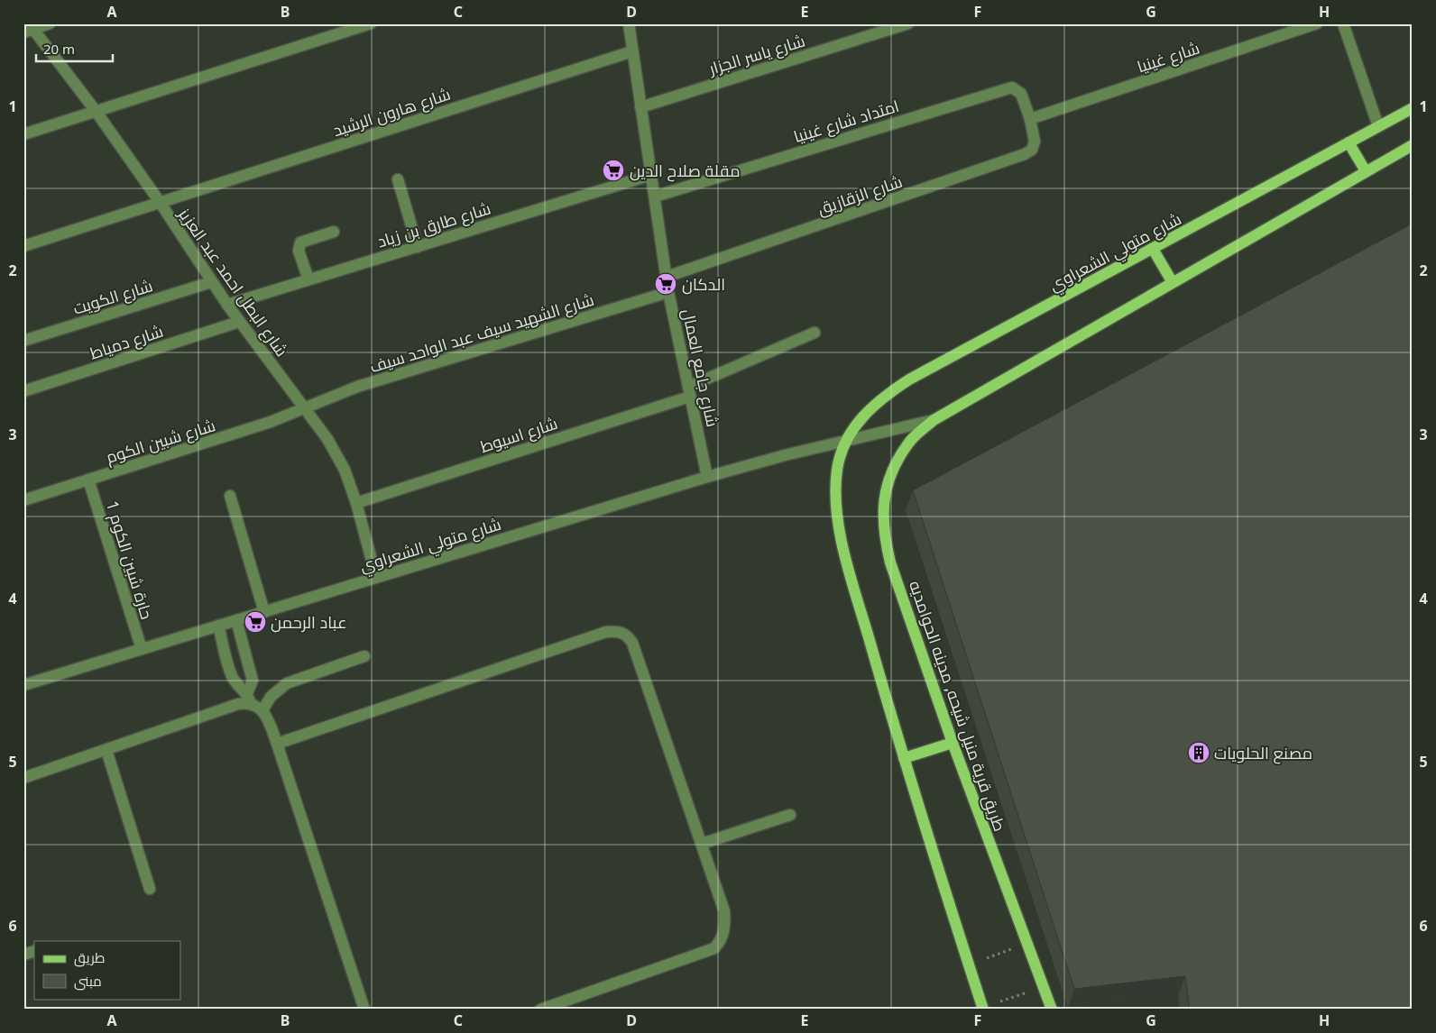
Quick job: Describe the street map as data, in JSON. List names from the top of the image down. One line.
{"streets":{"main road":["شارع متولي الشعراوي","طريق قرية منيل شيحه, مدينه الحوامديه"],"street":["شارع ياسر الجزار","شارع غينيا","شارع هارون الرشيد","امتداد شارع غينيا","شارع الزقازيق","شارع طارق بن زياد","شارع البطل احمد عبد العزيز","شارع الكويت","شارع الشهيد سيف عبد الواحد سيف","شارع دمياط","شارع جامع العمال","شارع اسيوط","شارع شبين الكوم","حارة شبين الكوم 1"]},"crossings":[["شارع ياسر الجزار","شارع جامع العمال"],["شارع غينيا","امتداد شارع غينيا"],["شارع غينيا","شارع الزقازيق"],["شارع هارون الرشيد","شارع البطل احمد عبد العزيز"],["شارع هارون الرشيد","شارع جامع العمال"],["امتداد شارع غينيا","شارع الزقازيق"],["امتداد شارع غينيا","شارع جامع العمال"],["شارع الزقازيق","شارع جامع العمال"],["شارع طارق بن زياد","شارع البطل احمد عبد العزيز"],["شارع طارق بن زياد","شارع جامع العمال"],["شارع متولي الشعراوي","شارع البطل احمد عبد العزيز"],["شارع متولي الشعراوي","شارع جامع العمال"],["شارع متولي الشعراوي","حارة شبين الكوم 1"],["شارع متولي الشعراوي","طريق قرية منيل شيحه, مدينه الحوامديه"],["شارع البطل احمد عبد العزيز","شارع الكويت"],["شارع البطل احمد عبد العزيز","شارع الشهيد سيف عبد الواحد سيف"],["شارع البطل احمد عبد العزيز","شارع دمياط"],["شارع البطل احمد عبد العزيز","شارع اسيوط"],["شارع البطل احمد عبد العزيز","شارع شبين الكوم"],["شارع الشهيد سيف عبد الواحد سيف","شارع جامع العمال"],["شارع الشهيد سيف عبد الواحد سيف","شارع شبين الكوم"],["شارع جامع العمال","شارع اسيوط"],["شارع شبين الكوم","حارة شبين الكوم 1"]],"places":{"supermarket":["مقلة صلاح الدين","الدكان","عباد الرحمن"],"building":["مصنع الحلويات"]},"legend":["طريق","مبنى"],"scale_bar":"20 m","grid":{"columns":["A","B","C","D","E","F","G","H"],"rows":["1","2","3","4","5","6"]}}
